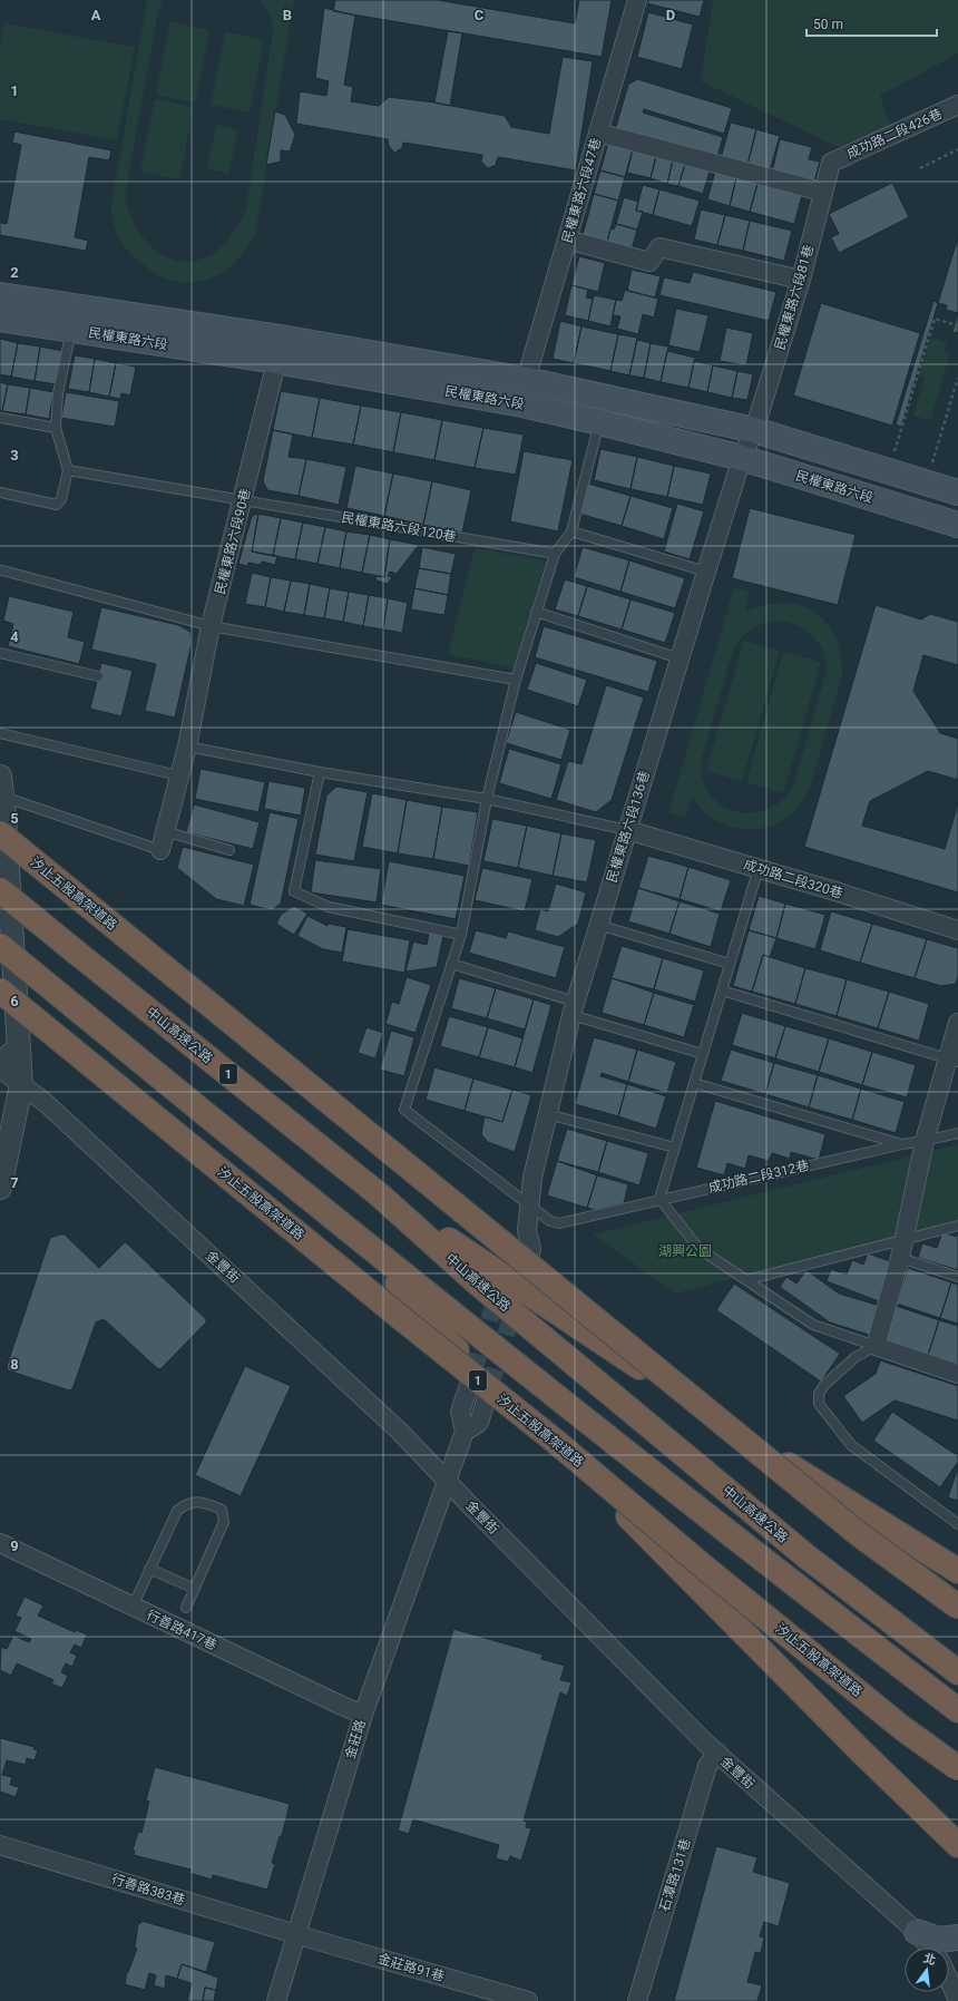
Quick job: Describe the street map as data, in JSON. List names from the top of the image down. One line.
{"streets":{"highway":["汐止五股高架道路","中山高速公路","1"],"main road":["民權東路六段"],"street":["成功路二段426巷","民權東路六段47巷","民權東路六段81巷","民權東路六段90巷","民權東路六段136巷","成功路二段320巷","金豐街","行善路417巷","金莊路","石潭路131巷","行善路383巷","金莊路91巷"],"lane":["民權東路六段120巷","成功路二段312巷"]},"crossings":[["成功路二段426巷","民權東路六段81巷"],["民權東路六段47巷","民權東路六段"],["民權東路六段81巷","民權東路六段"],["民權東路六段81巷","民權東路六段136巷"],["民權東路六段","民權東路六段90巷"],["民權東路六段","民權東路六段136巷"],["民權東路六段120巷","民權東路六段90巷"],["民權東路六段136巷","成功路二段320巷"],["民權東路六段136巷","成功路二段312巷"],["金豐街","金莊路"],["金豐街","石潭路131巷"],["行善路417巷","金莊路"],["金莊路","行善路383巷"],["金莊路","金莊路91巷"],["行善路383巷","金莊路91巷"]],"parks":["湖興公園"],"scale_bar":"50 m","north":"top","grid":{"columns":["A","B","C","D"],"rows":["1","2","3","4","5","6","7","8","9"]}}
